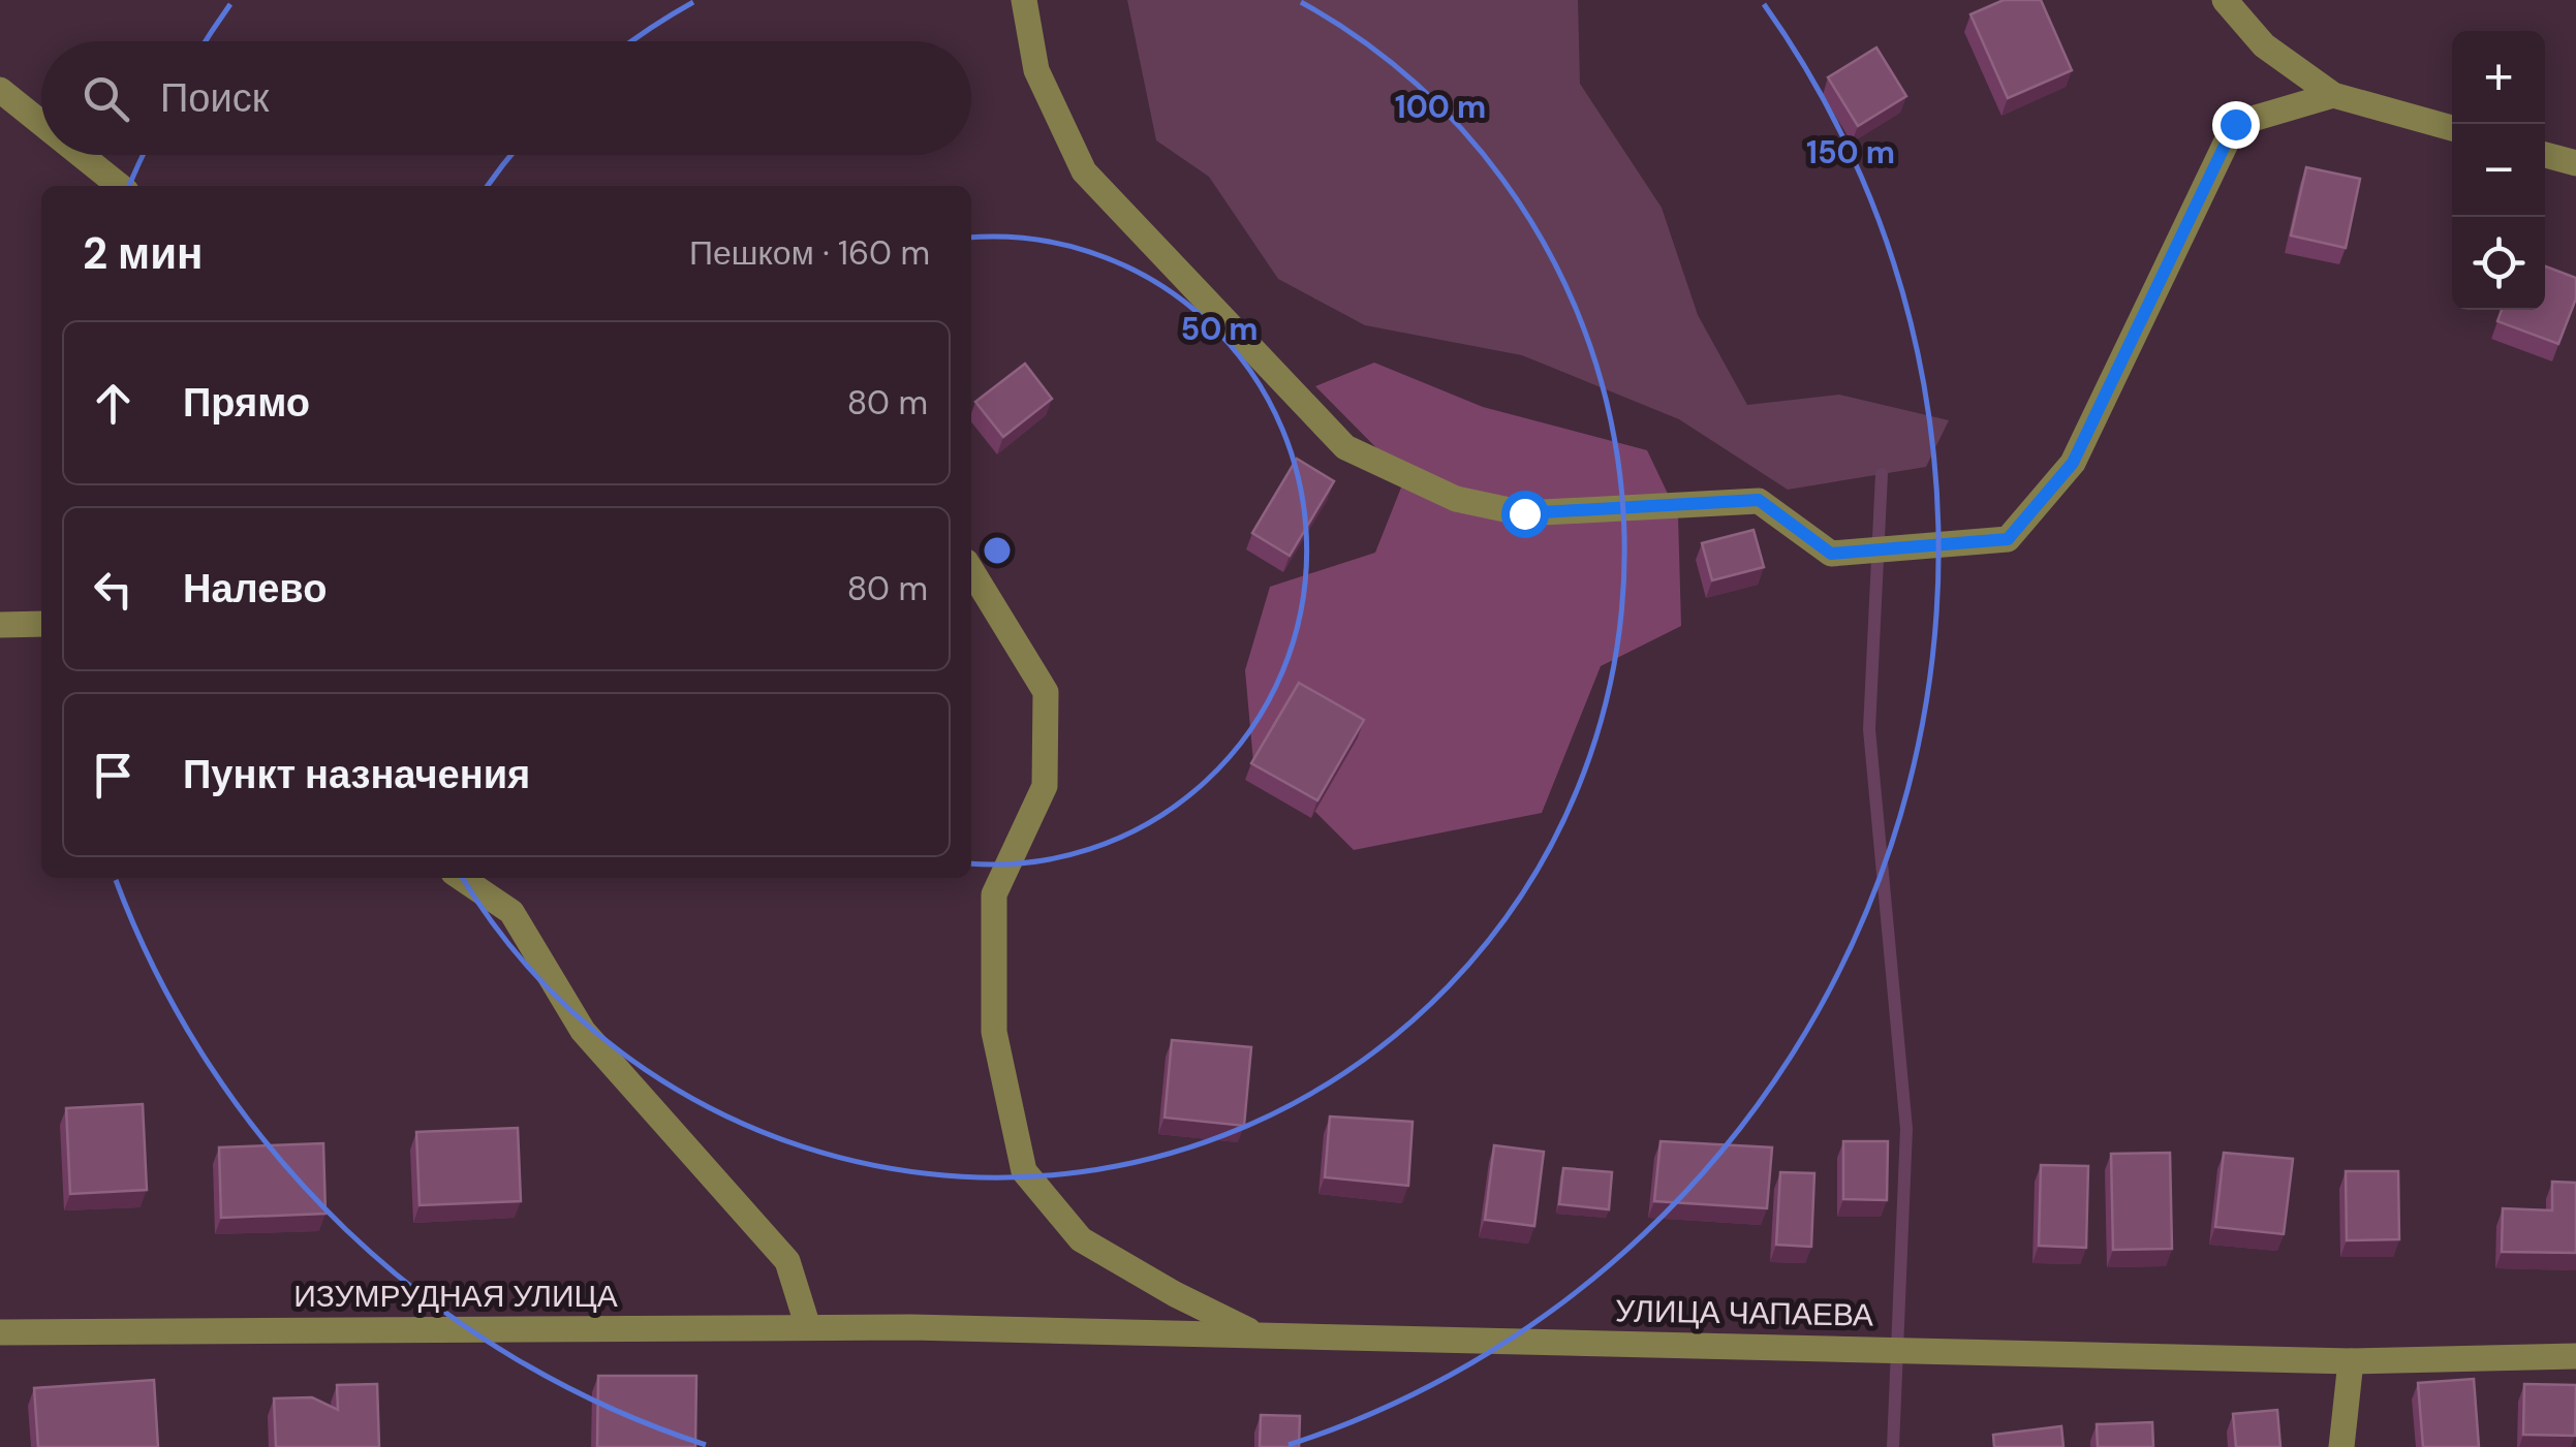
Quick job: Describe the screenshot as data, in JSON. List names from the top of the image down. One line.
{"streets":{"street":["ИЗУМРУДНАЯ УЛИЦА","УЛИЦА ЧАПАЕВА"]},"crossings":[["ИЗУМРУДНАЯ УЛИЦА","УЛИЦА ЧАПАЕВА"]],"page":{"map_buttons":["+","−"],"search":"Поиск","heading":["2 мин","Пешком · 160 m"],"list":[["Прямо","80 m"],["Налево","80 m"],"Пункт назначения"]},"rings":["100 m","150 m","50 m"]}
